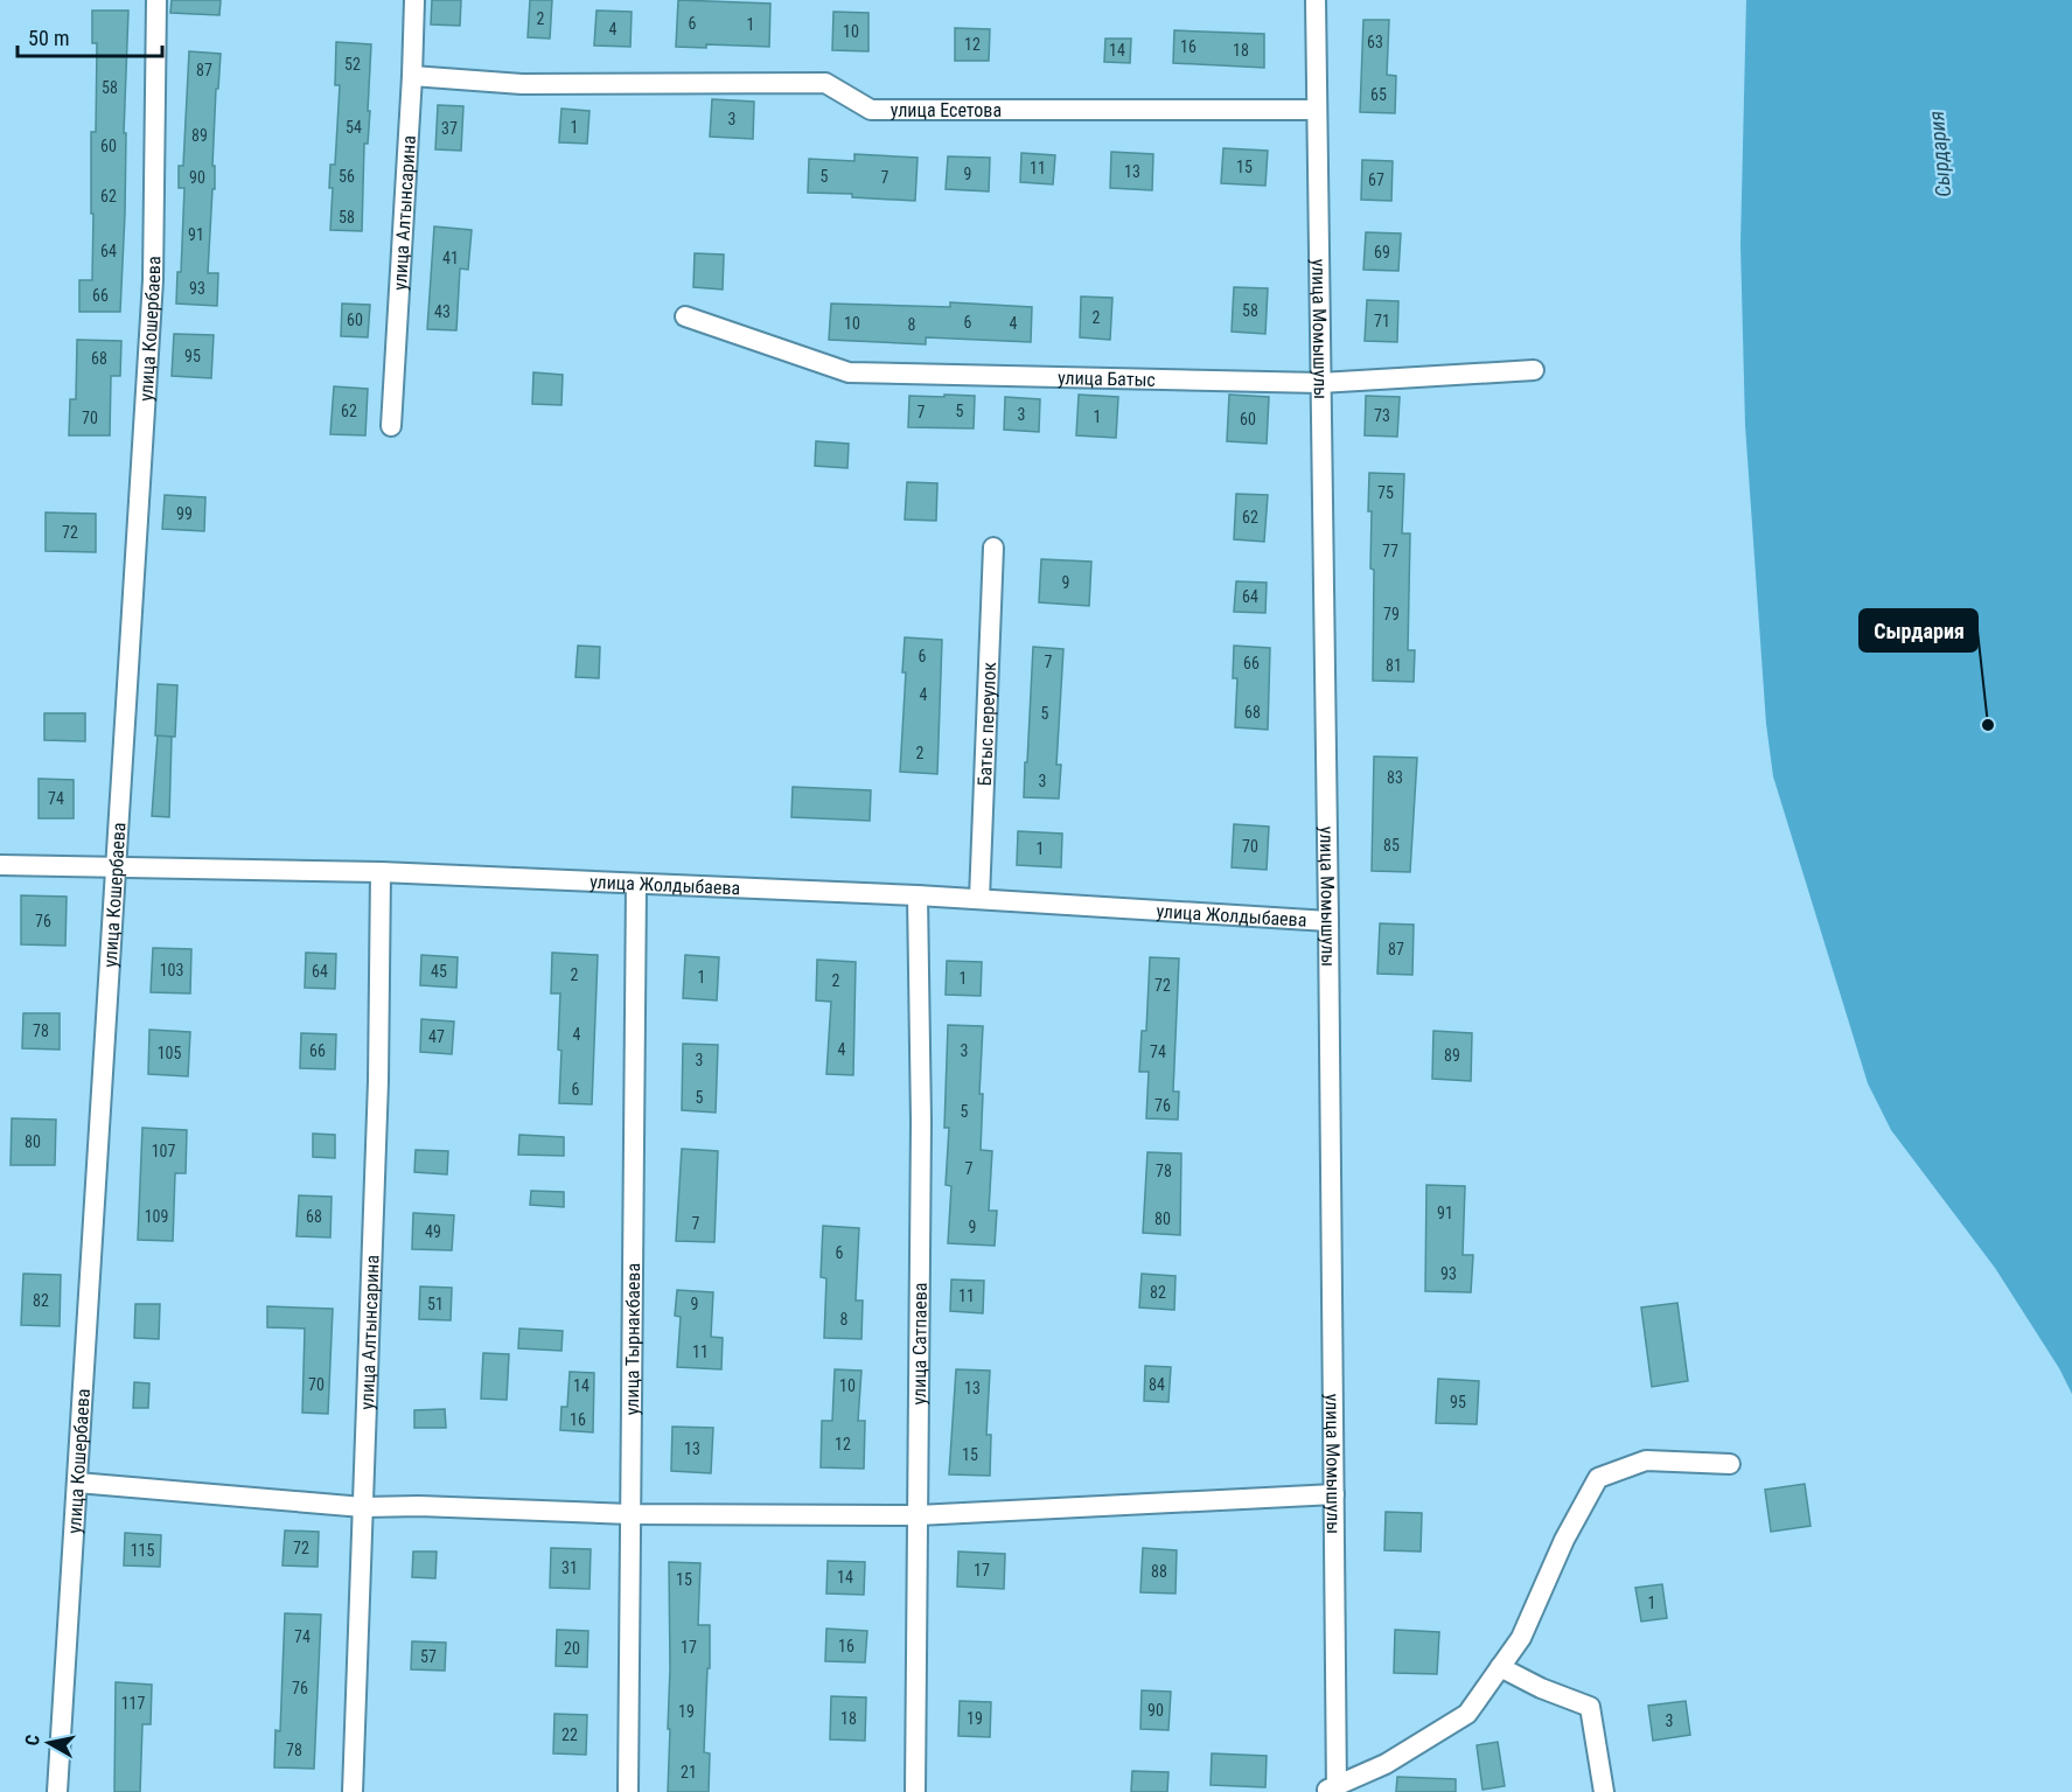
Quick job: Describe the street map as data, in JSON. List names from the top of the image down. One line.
{"streets":{"street":["улица Есетова","улица Алтынсарина","улица Момышулы","улица Кошербаева","улица Батыс","Батыс переулок","улица Жолдыбаева","улица Тырнакбаева","улица Сатпаева"]},"crossings":[["улица Есетова","улица Алтынсарина"],["улица Есетова","улица Момышулы"],["улица Алтынсарина","улица Жолдыбаева"],["улица Момышулы","улица Батыс"],["улица Момышулы","улица Жолдыбаева"],["улица Кошербаева","улица Жолдыбаева"],["Батыс переулок","улица Жолдыбаева"],["улица Жолдыбаева","улица Тырнакбаева"],["улица Жолдыбаева","улица Сатпаева"]],"water":["Сырдария"],"places":["Сырдария"],"house_numbers":["2","6","1","4","10","63","12","16","14","18","52","87","58","65","3","54","1","37","89","60","15","11","13","9","56","5","90","7","67","62","58","91","64","69","41","93","66","58","43","2","60","71","6","10","4","8","95","68","62","5","7","3","73","1","70","60","75","99","62","72","77","9","64","79","6","7","66","81","4","68","5","2","83","3","74","85","70","1","76","87","103","64","45","2","1","1","2","72","78","4","47","4","66","3","74","105","89","3","6","5","76","5","80","107","7","78","91","109","68","80","7","9","49","6","93","82","11","82","51","9","8","11","70","84","14","10","13","95","16","12","13","15","72","115","31","17","88","14","15","1","74","16","17","20","57","76","117","90","19","18","19","3","22","78","21"],"scale_bar":"50 m","north":"left"}
